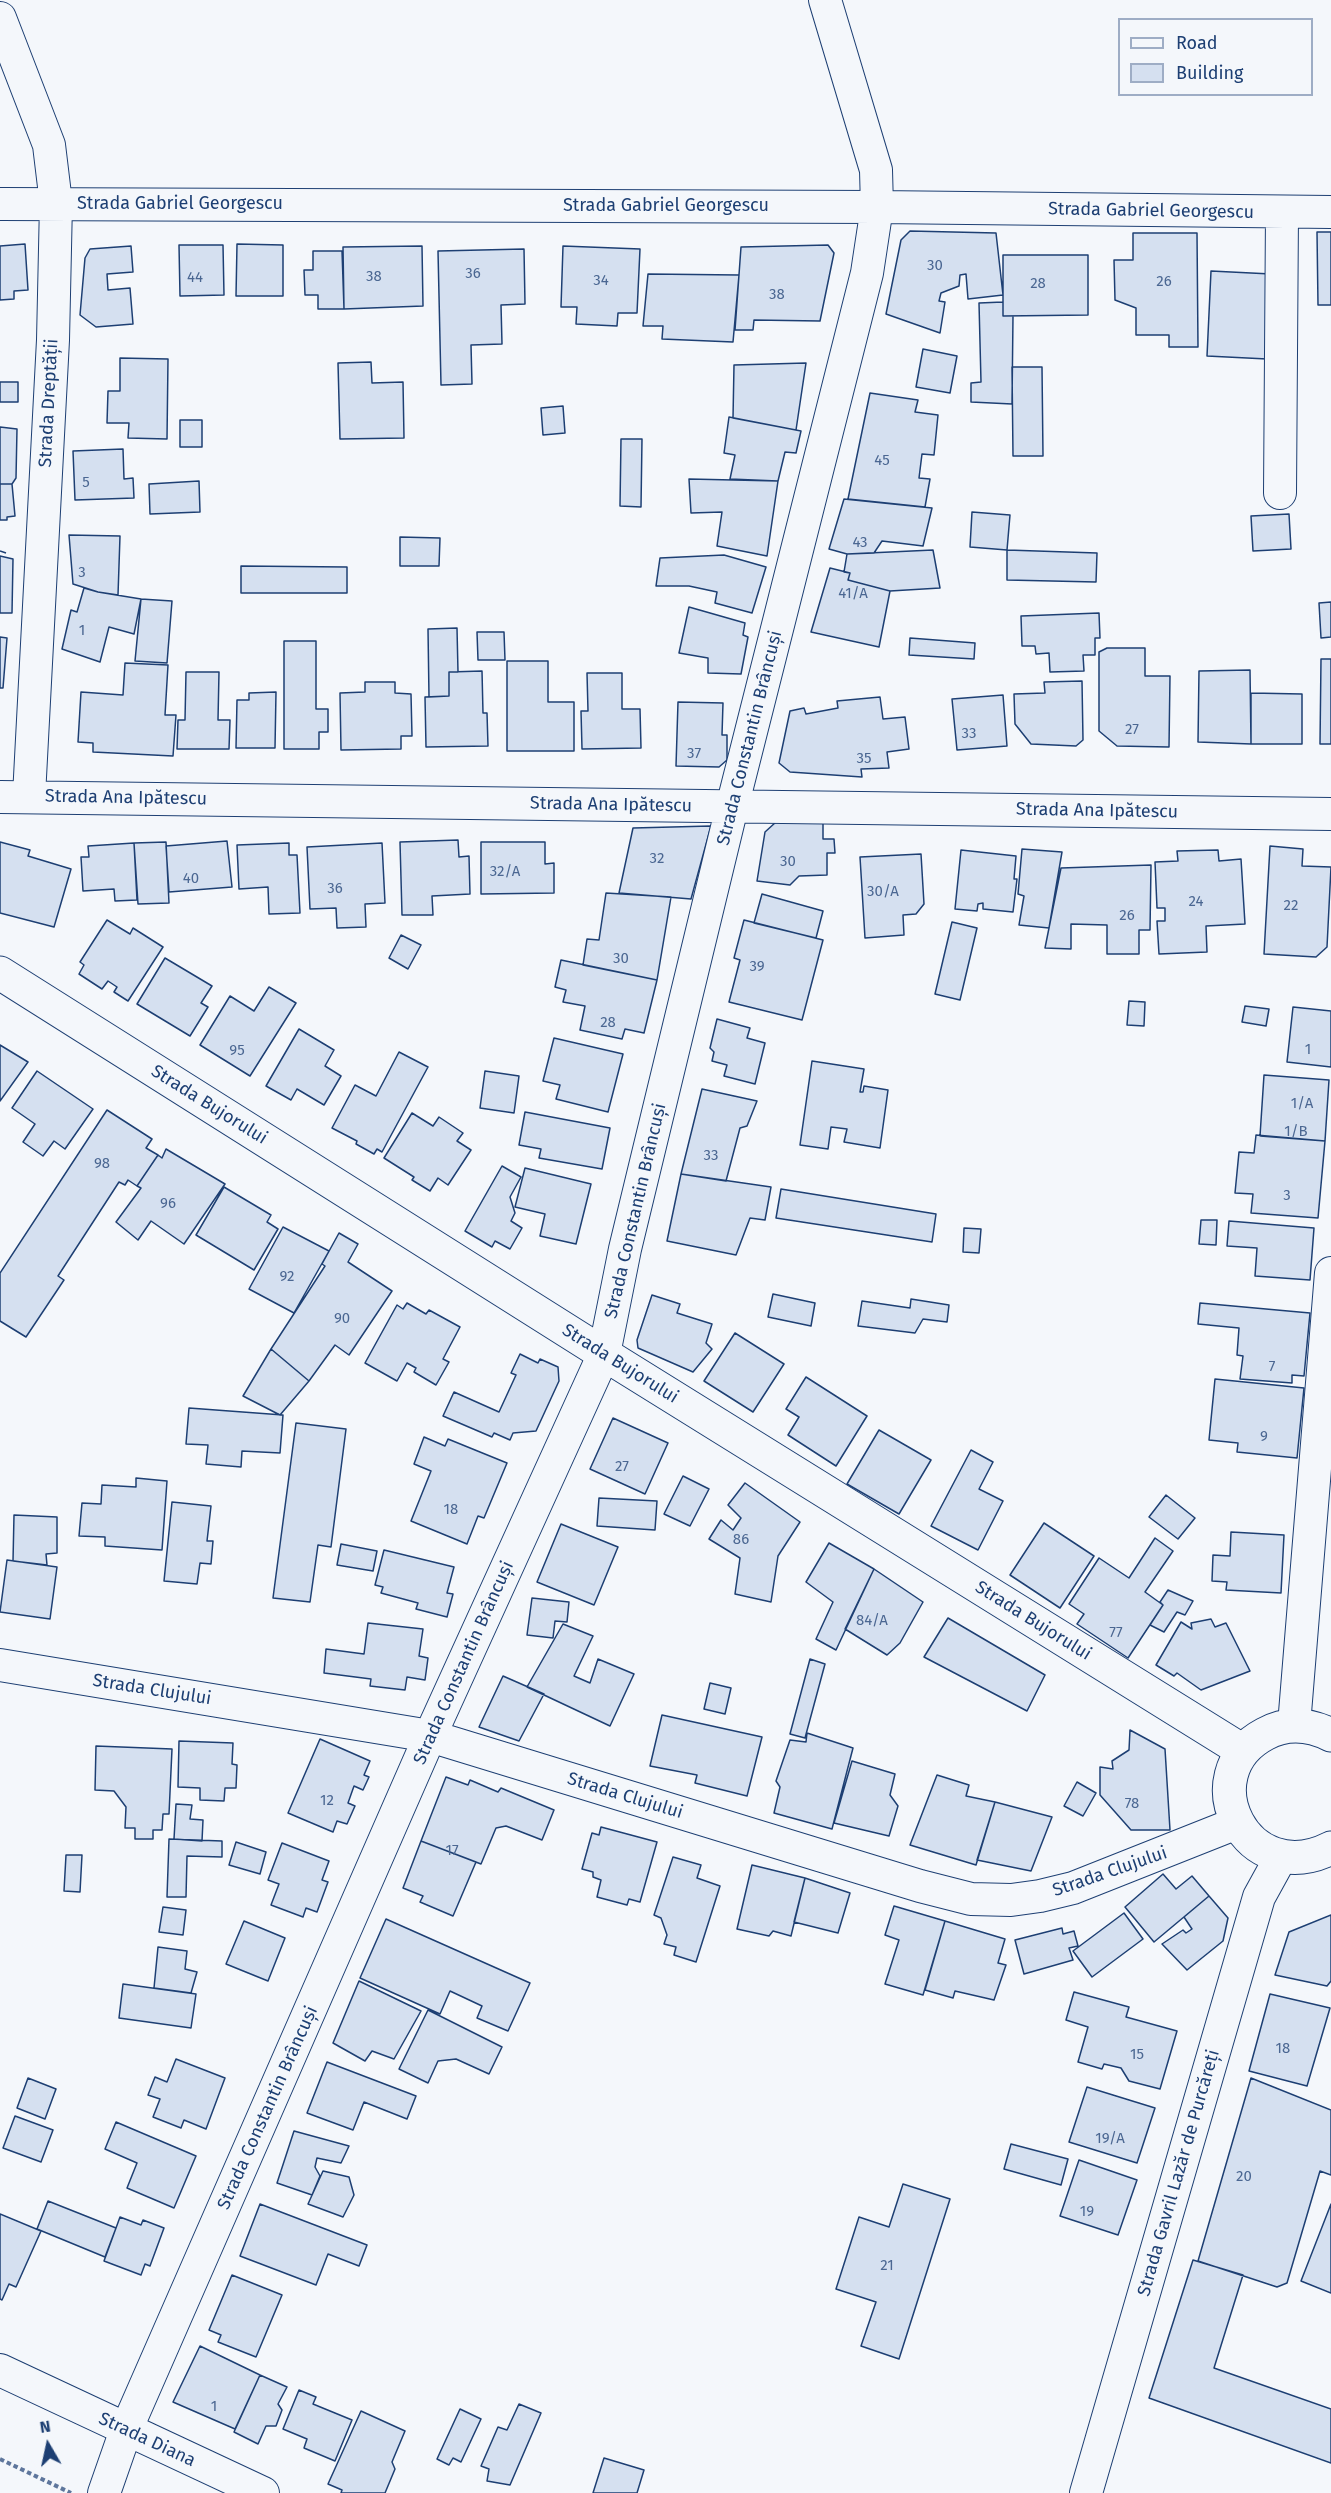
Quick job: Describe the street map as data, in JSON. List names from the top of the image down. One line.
{"streets":{"street":["Strada Gabriel Georgescu","Strada Dreptății","Strada Constantin Brâncuși","Strada Ana Ipătescu","Strada Bujorului","Strada Clujului","Strada Gavril Lazăr de Purcăreți","Strada Diana"]},"crossings":[["Strada Gabriel Georgescu","Strada Dreptății"],["Strada Gabriel Georgescu","Strada Constantin Brâncuși"],["Strada Dreptății","Strada Ana Ipătescu"],["Strada Constantin Brâncuși","Strada Ana Ipătescu"],["Strada Constantin Brâncuși","Strada Bujorului"],["Strada Constantin Brâncuși","Strada Clujului"],["Strada Constantin Brâncuși","Strada Diana"]],"house_numbers":["30","36","38","44","34","26","28","38","45","5","43","3","41/A","1","27","33","37","35","32","30","32/A","40","36","30/A","24","22","26","30","39","28","1","95","1/A","1/B","33","98","3","96","92","90","7","9","27","18","86","84/A","77","12","78","17","18","15","19/A","20","19","21","1"],"legend":["Road","Building"],"north":"top"}
